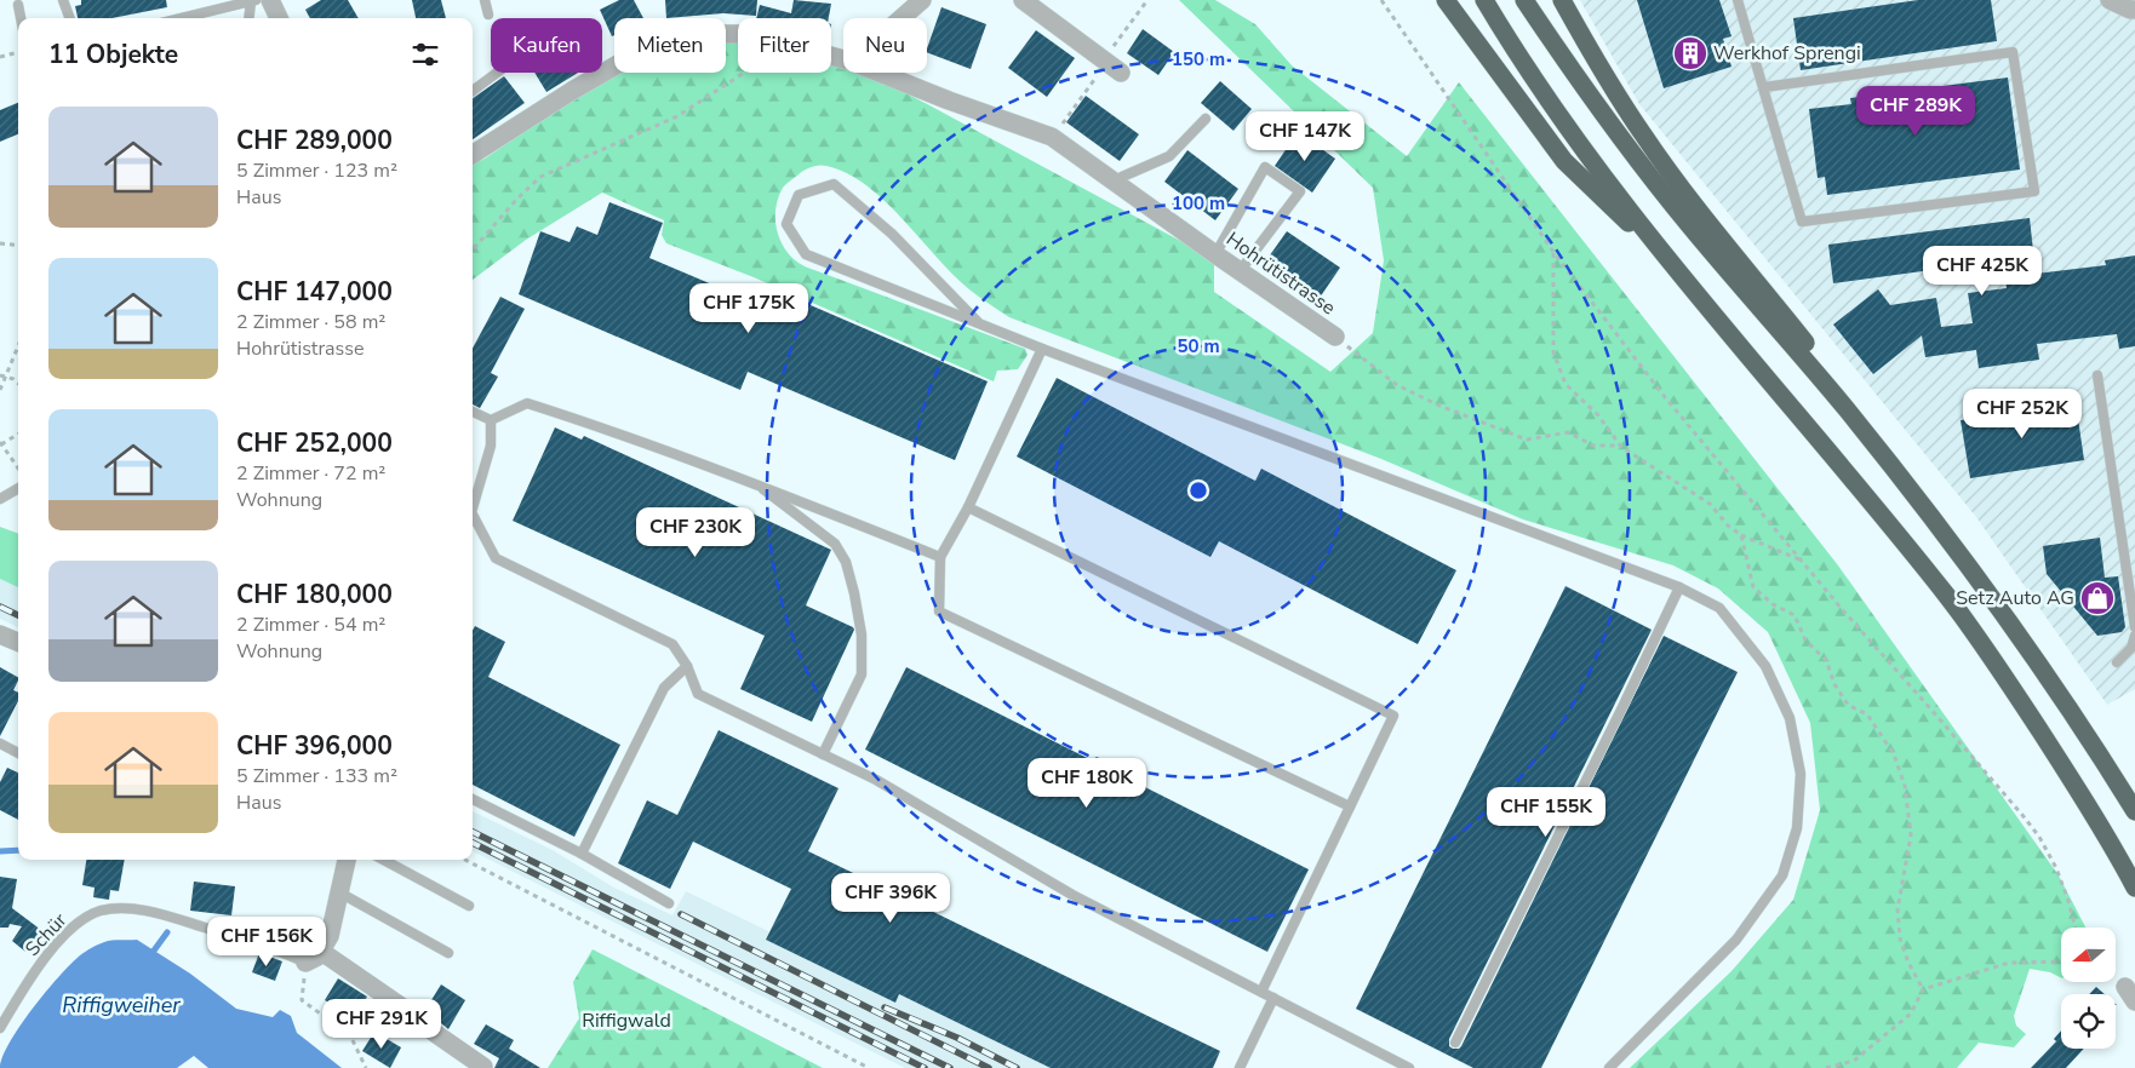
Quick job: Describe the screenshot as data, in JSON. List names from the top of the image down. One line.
{"streets":{"street":["Hohrütistrasse"],"lane":["Schür"]},"water":["Riffigweiher"],"parks":["Riffigwald"],"places":{"building":["Werkhof Sprengi"],"shop":["Setz Auto AG"]},"north":"left","page":{"chip":["Kaufen","Mieten","Filter","Neu"],"heading":"11 Objekte","price":["CHF 289K","CHF 147K","CHF 425K","CHF 175K","CHF 252K","CHF 230K","CHF 180K","CHF 155K","CHF 396K","CHF 156K","CHF 291K"],"list":[{"name":"CHF 289,000","note":"5 Zimmer · 123 m² · Haus"},{"name":"CHF 147,000","note":"2 Zimmer · 58 m² · Hohrütistrasse"},{"name":"CHF 252,000","note":"2 Zimmer · 72 m² · Wohnung"},{"name":"CHF 180,000","note":"2 Zimmer · 54 m² · Wohnung"},{"name":"CHF 396,000","note":"5 Zimmer · 133 m² · Haus"}]},"rings":["150 m","100 m","50 m"]}
